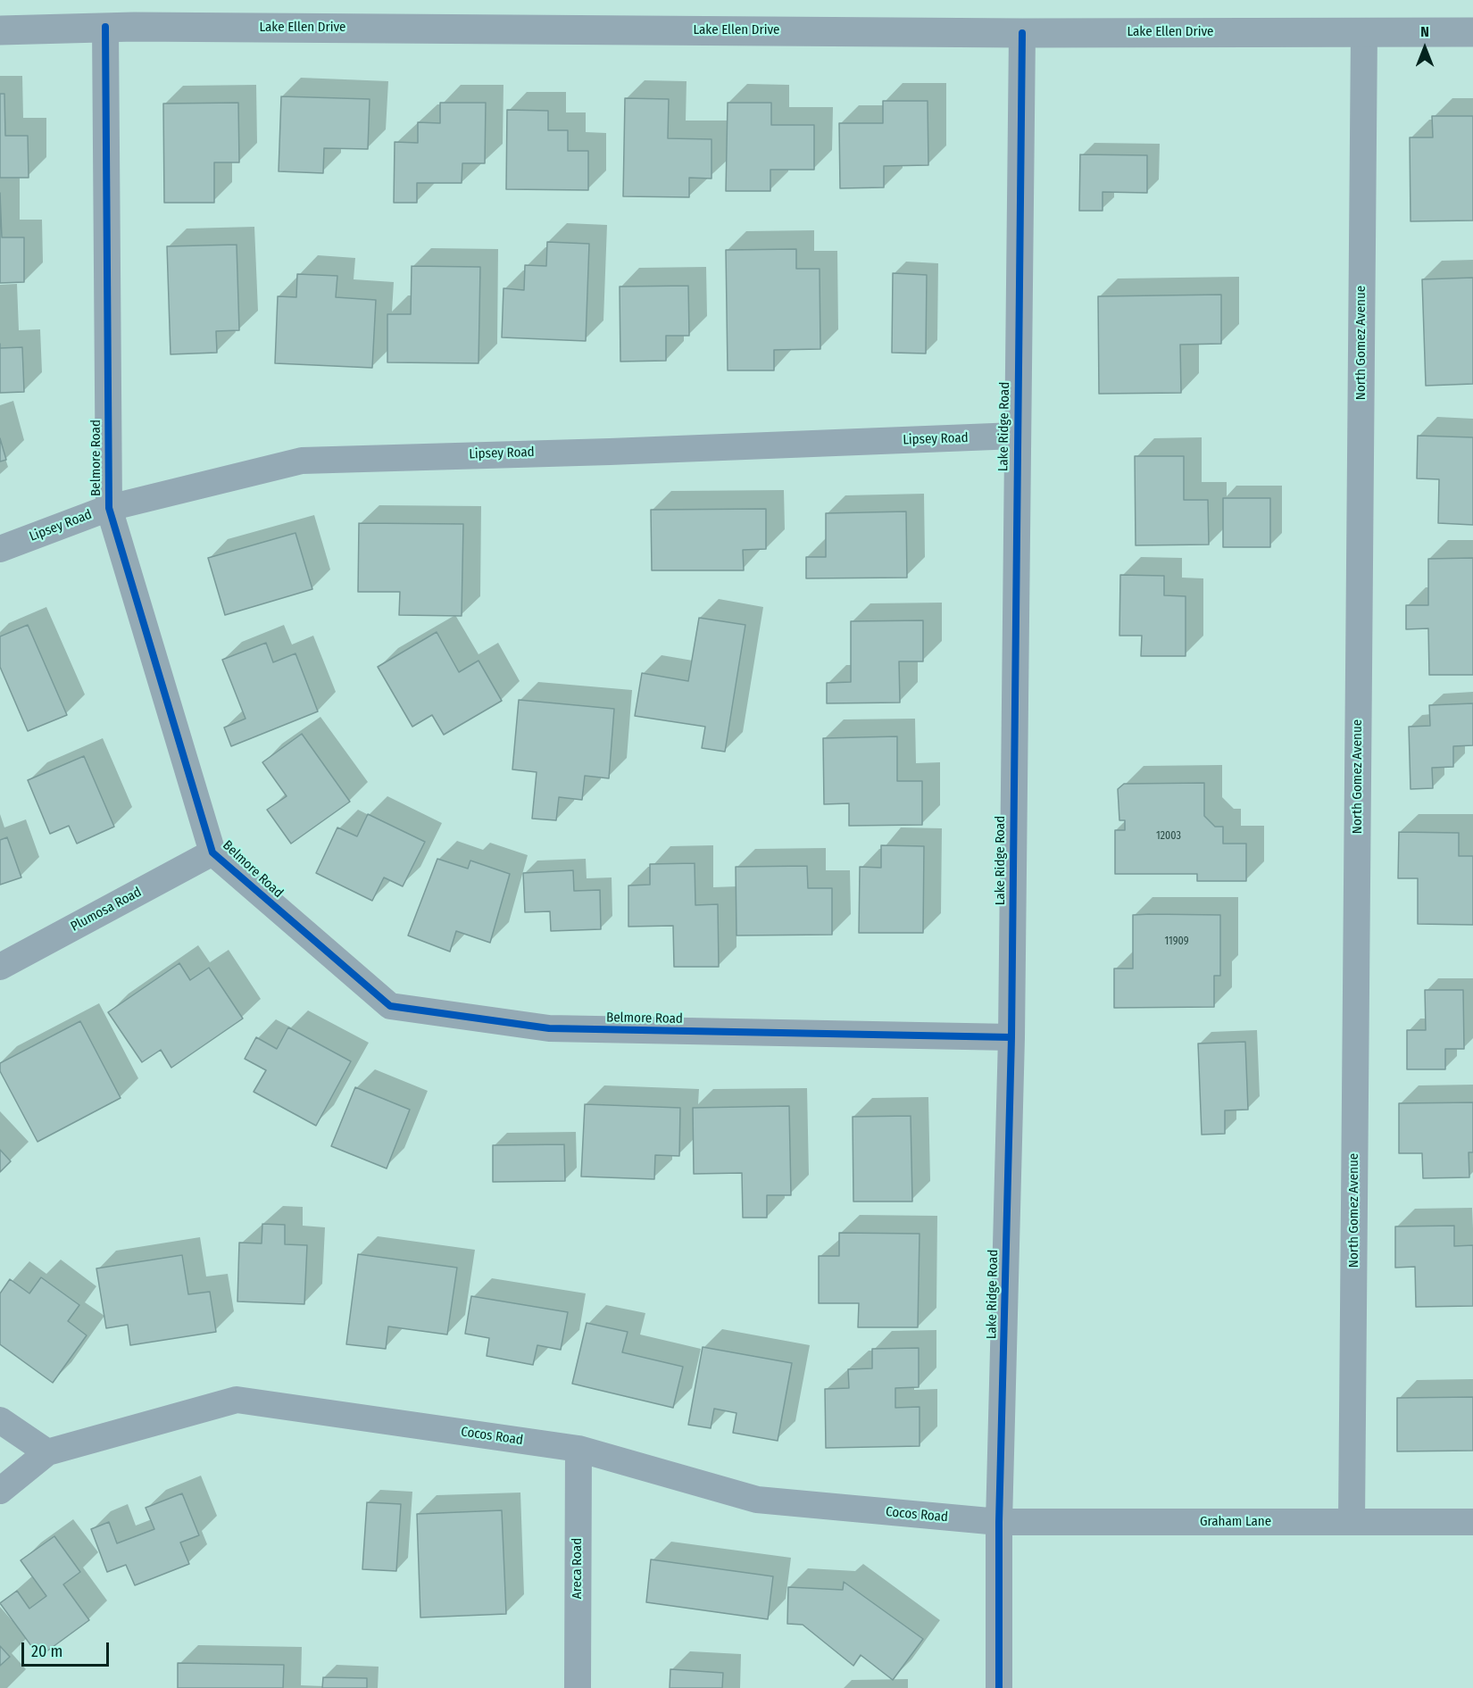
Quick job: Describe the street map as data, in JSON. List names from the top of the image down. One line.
{"streets":{"street":["Lake Ellen Drive","North Gomez Avenue","Lake Ridge Road","Lipsey Road","Belmore Road","Plumosa Road","Cocos Road","Graham Lane","Areca Road"]},"crossings":[["Lake Ellen Drive","North Gomez Avenue"],["Lake Ellen Drive","Lake Ridge Road"],["Lake Ellen Drive","Belmore Road"],["North Gomez Avenue","Graham Lane"],["Lake Ridge Road","Lipsey Road"],["Lake Ridge Road","Belmore Road"],["Lake Ridge Road","Cocos Road"],["Lake Ridge Road","Graham Lane"],["Lipsey Road","Belmore Road"],["Belmore Road","Plumosa Road"],["Cocos Road","Graham Lane"],["Cocos Road","Areca Road"]],"house_numbers":["12003","11909"],"scale_bar":"20 m","north":"top"}
